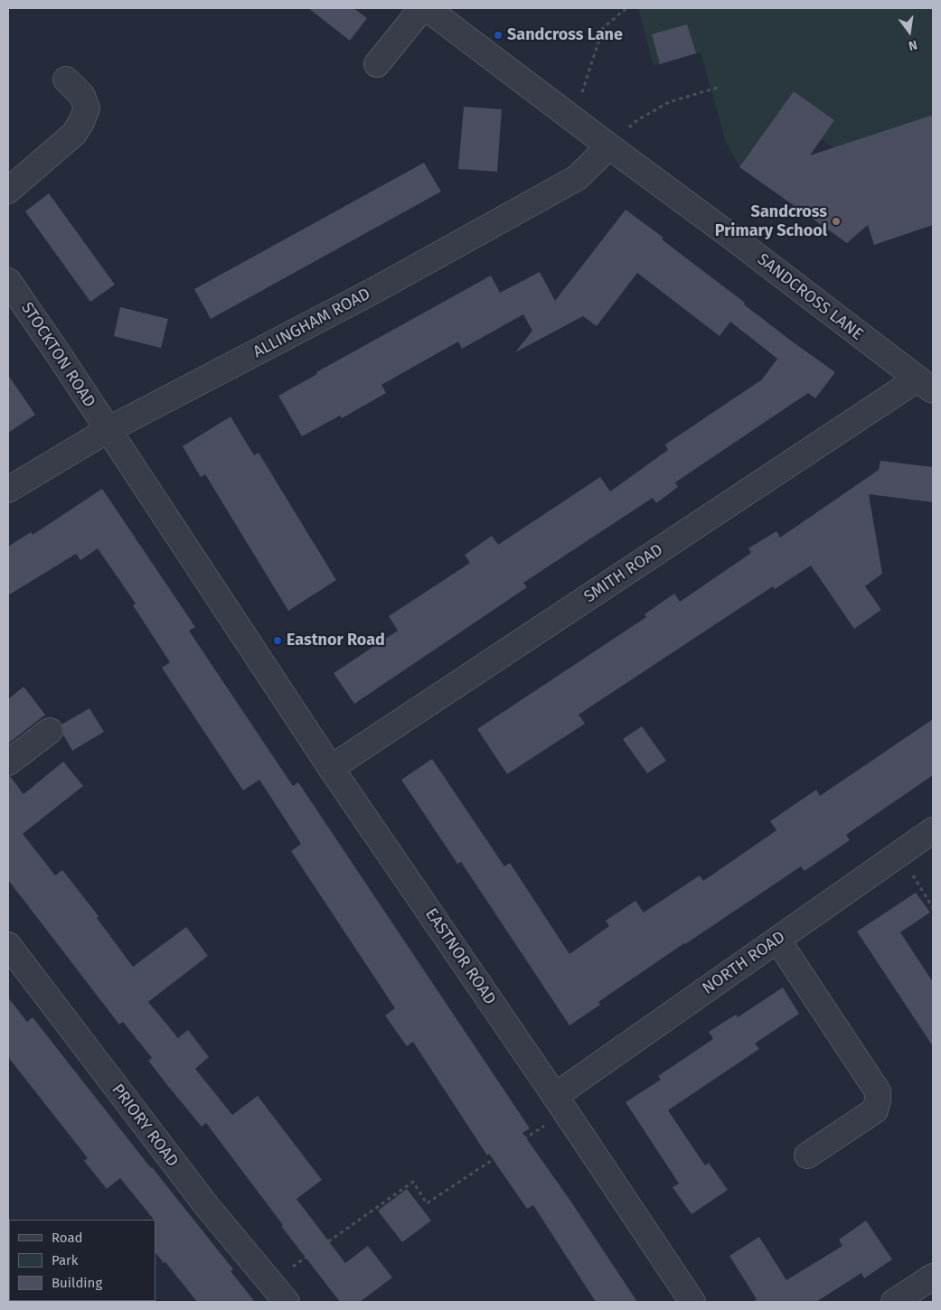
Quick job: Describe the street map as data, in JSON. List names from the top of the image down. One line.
{"streets":{"street":["SANDCROSS LANE","ALLINGHAM ROAD","STOCKTON ROAD","SMITH ROAD","EASTNOR ROAD","NORTH ROAD","PRIORY ROAD"]},"crossings":[["SANDCROSS LANE","ALLINGHAM ROAD"],["SANDCROSS LANE","SMITH ROAD"],["ALLINGHAM ROAD","STOCKTON ROAD"],["ALLINGHAM ROAD","EASTNOR ROAD"],["STOCKTON ROAD","EASTNOR ROAD"],["SMITH ROAD","EASTNOR ROAD"],["EASTNOR ROAD","NORTH ROAD"]],"places":["Sandcross Lane","Sandcross Primary School","Eastnor Road"],"legend":["Road","Park","Building"],"north":"bottom"}
